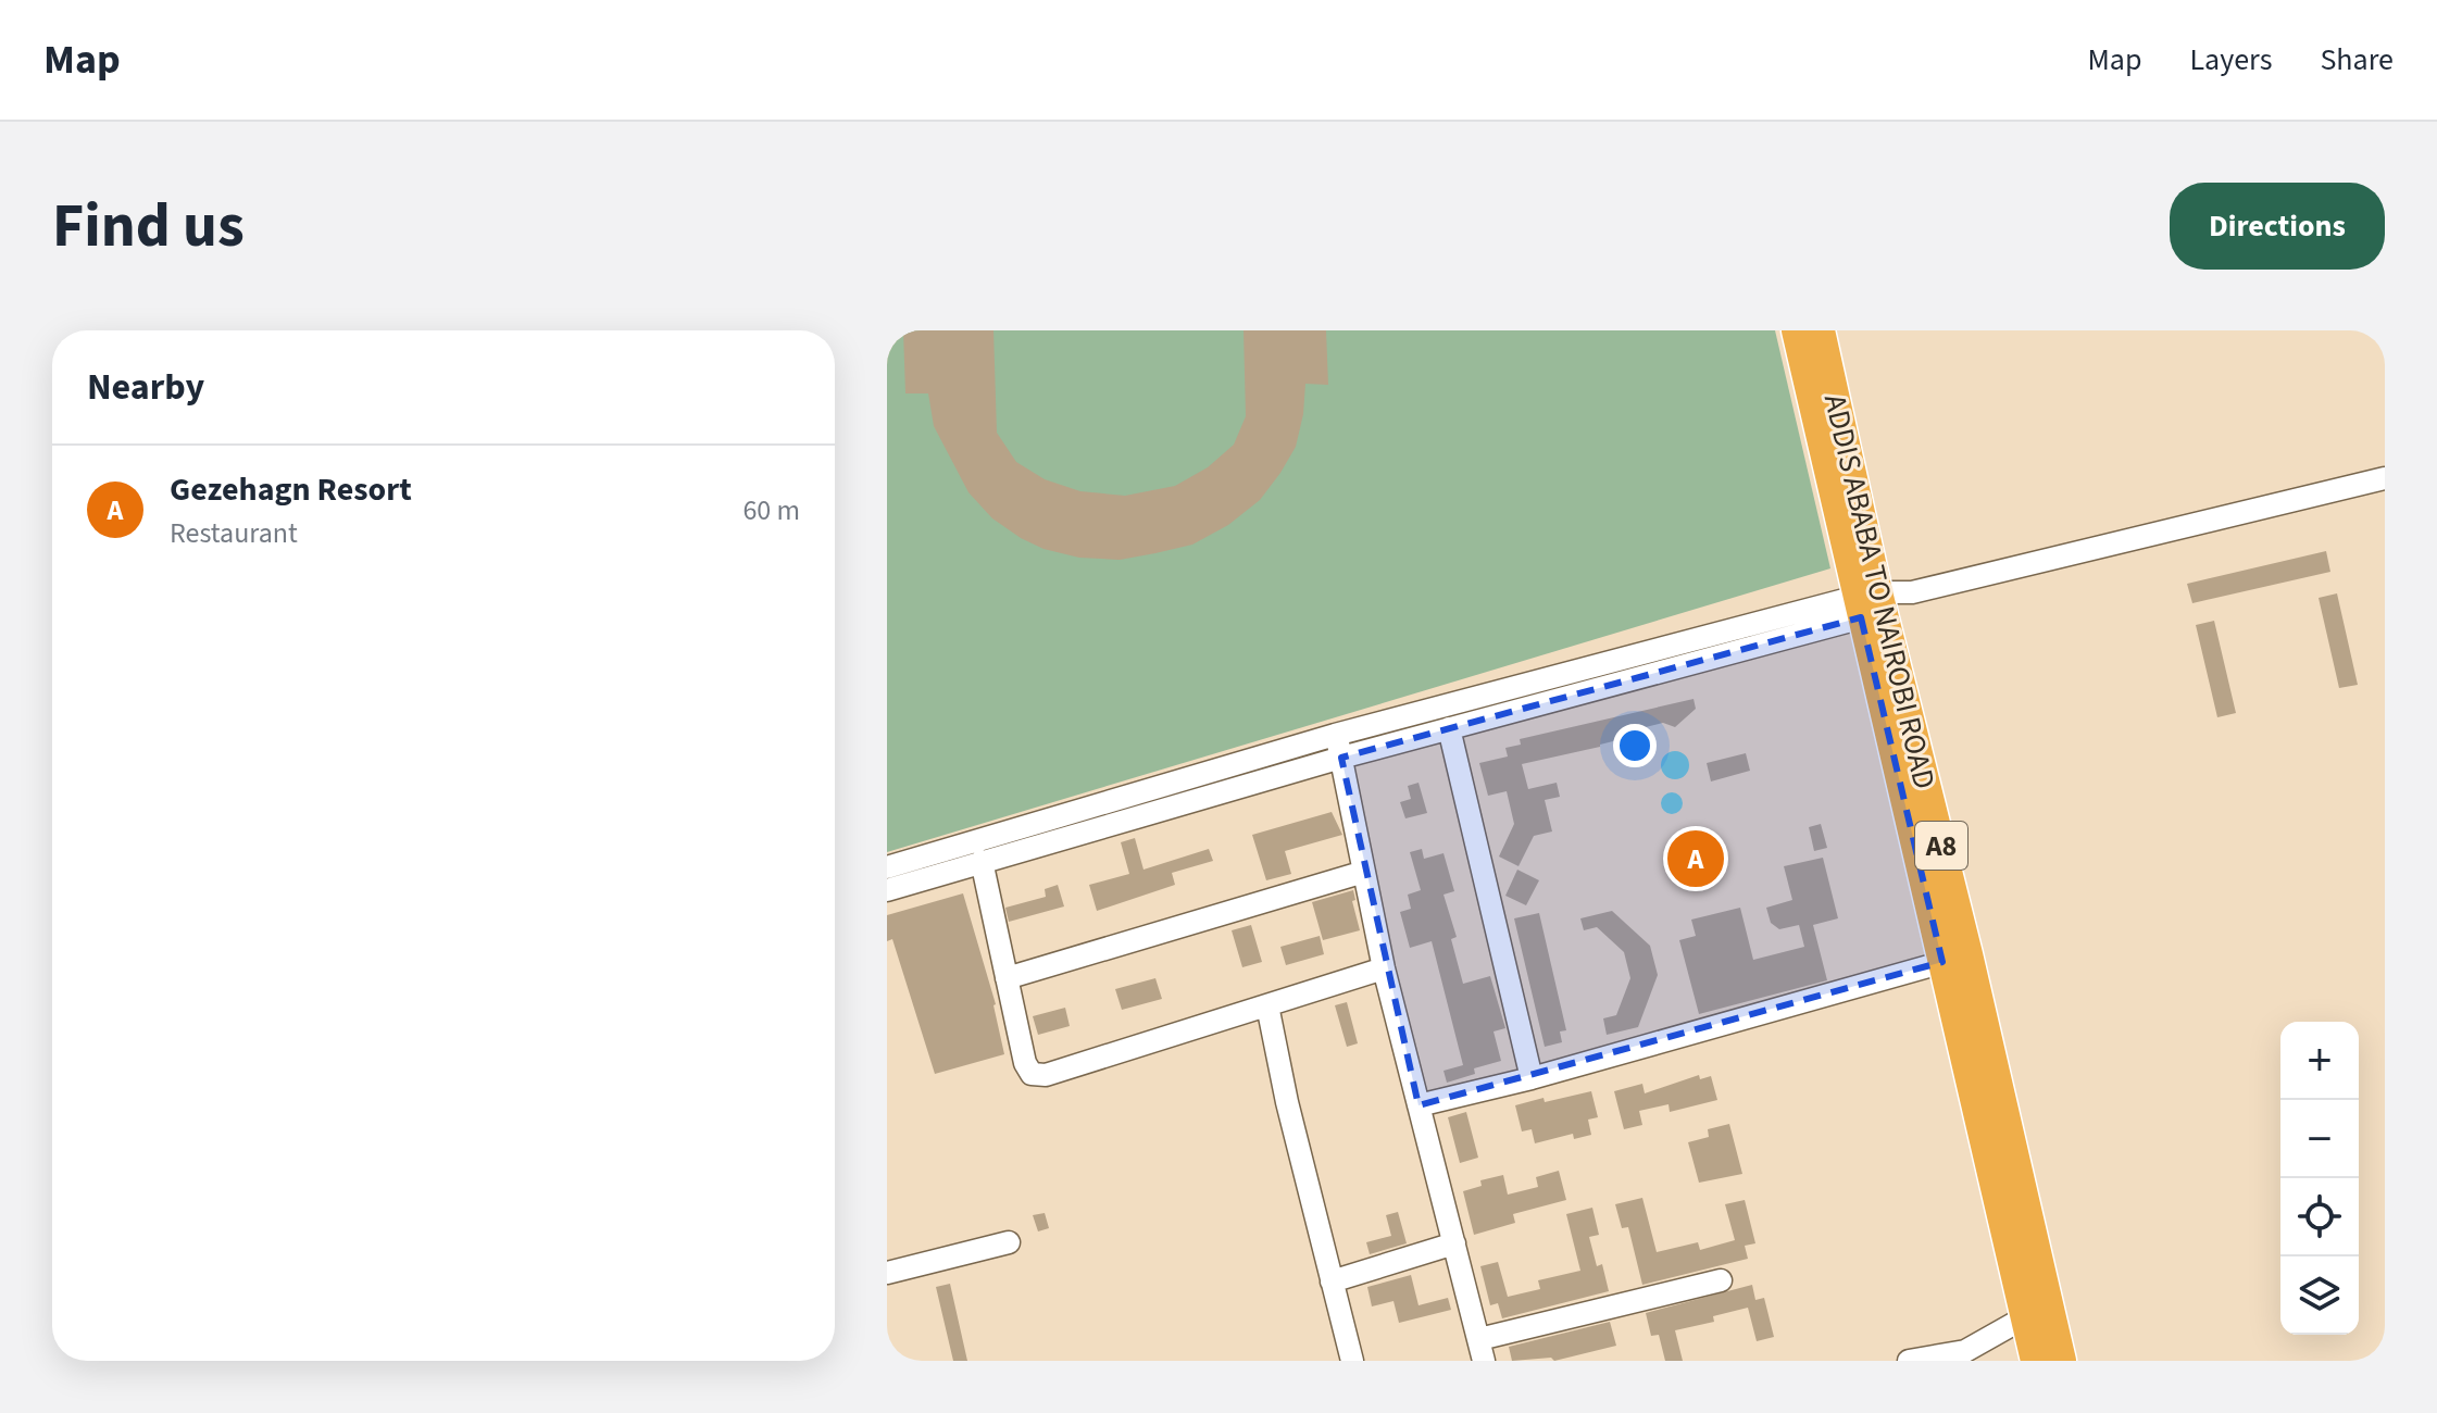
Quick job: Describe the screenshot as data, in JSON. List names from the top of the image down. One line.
{"streets":{"highway":["ADDIS ABABA TO NAIROBI ROAD","A8"]},"page":{"header":"Map","nav":["Map","Layers","Share"],"buttons":"Directions","title":"Find us","heading":"Nearby","list":[{"mark":"A","name":"Gezehagn Resort","note":"Restaurant","value":"60 m"}],"pins":"A","map_buttons":["+","−"]}}
